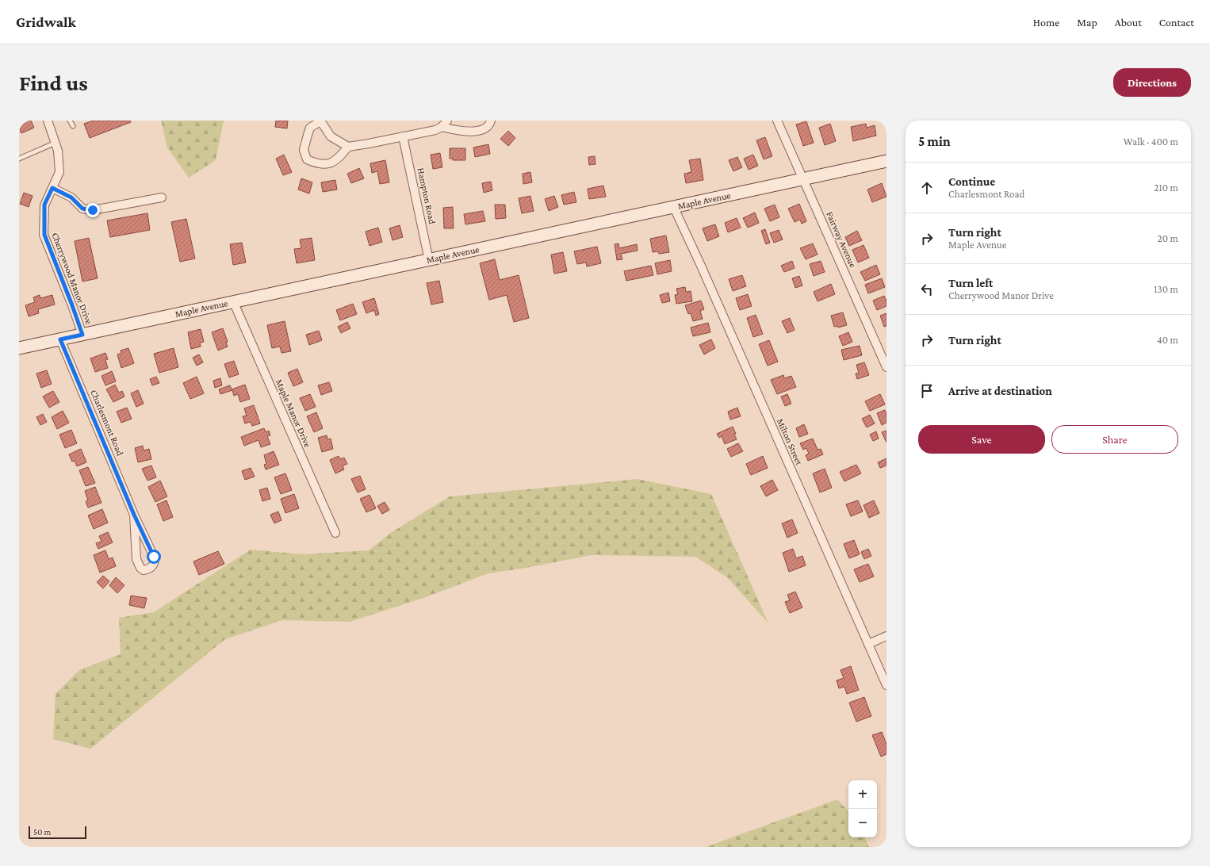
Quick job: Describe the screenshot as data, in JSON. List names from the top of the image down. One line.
{"streets":{"main road":["Maple Avenue"],"street":["Hampton Road","Fairway Avenue","Cherrywood Manor Drive","Maple Manor Drive","Charlesmont Road","Milton Street"]},"crossings":[["Hampton Road","Maple Avenue"],["Maple Avenue","Fairway Avenue"],["Maple Avenue","Cherrywood Manor Drive"],["Maple Avenue","Maple Manor Drive"],["Maple Avenue","Charlesmont Road"],["Maple Avenue","Milton Street"]],"scale_bar":"50 m","page":{"header":"Gridwalk","nav":["Home","Map","About","Contact"],"buttons":["Directions",["Save","Share"]],"title":"Find us","heading":["5 min","Walk · 400 m"],"list":[["Continue","Charlesmont Road","210 m"],["Turn right","Maple Avenue","20 m"],["Turn left","Cherrywood Manor Drive","130 m"],["Turn right","40 m"],"Arrive at destination"],"map_buttons":["+","−"],"scale":"50 m"}}
